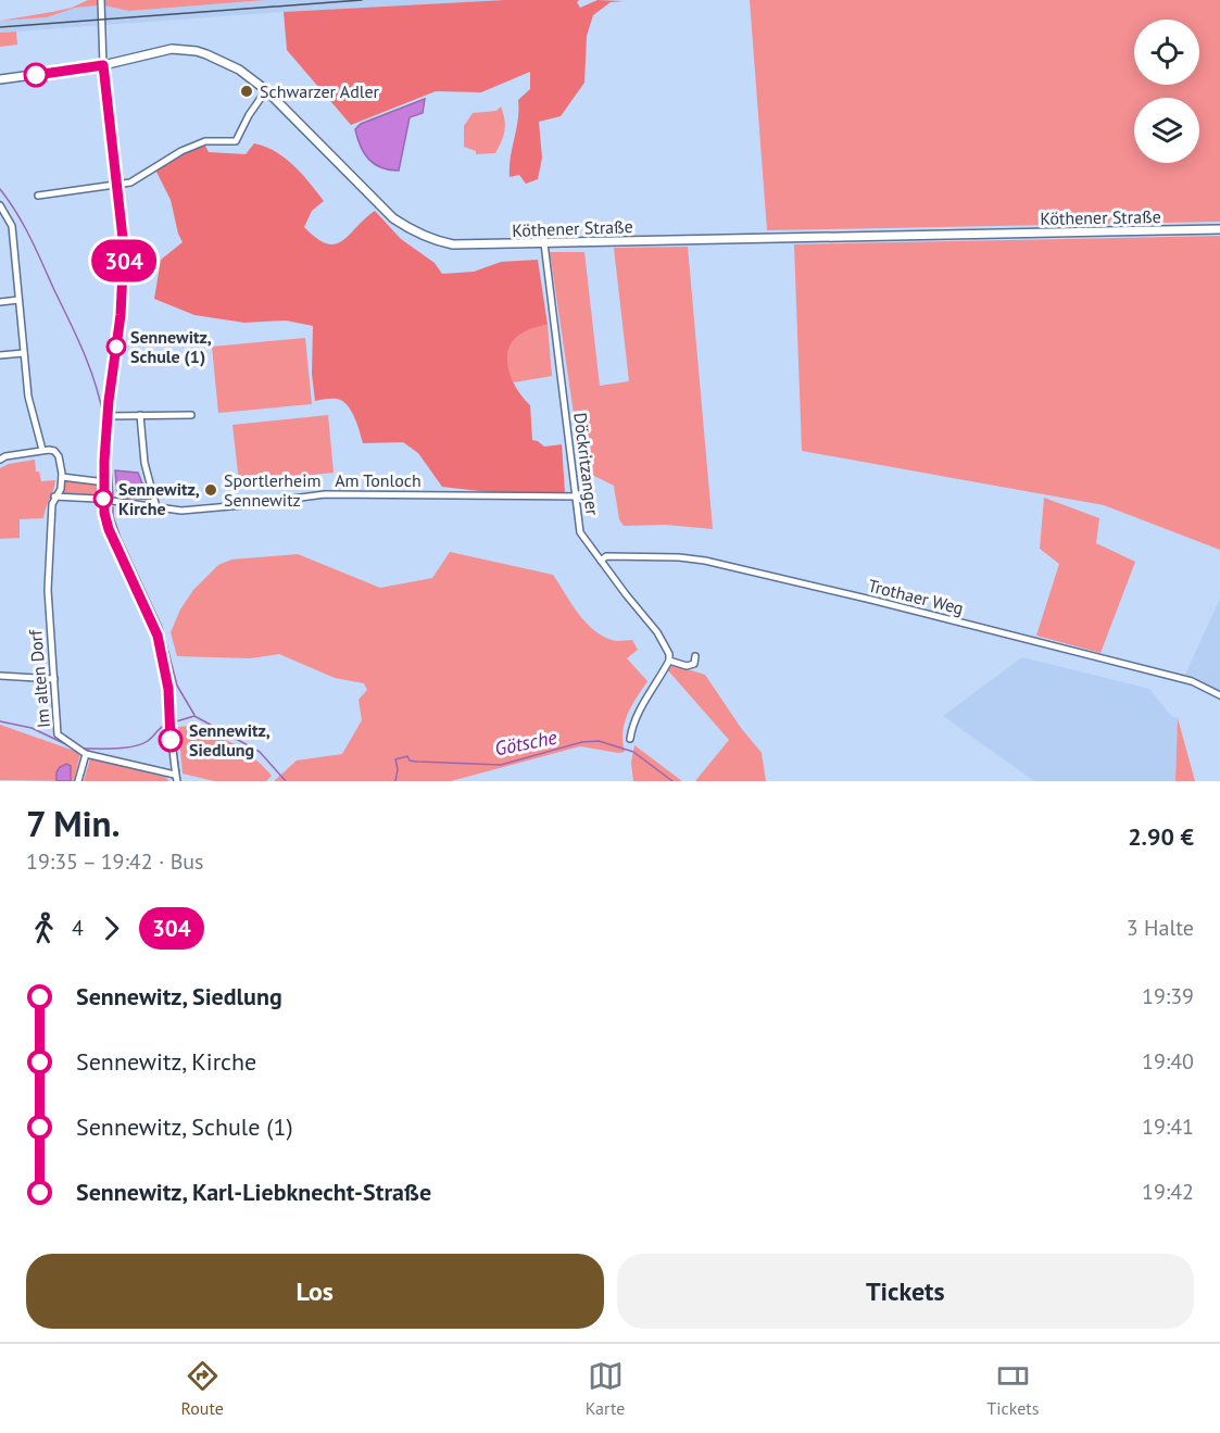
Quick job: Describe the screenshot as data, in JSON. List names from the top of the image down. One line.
{"streets":{"main road":["Köthener Straße"],"street":["Döckritzanger","Am Tonloch","Trothaer Weg","Im alten Dorf"]},"crossings":[["Köthener Straße","Döckritzanger"],["Döckritzanger","Am Tonloch"],["Döckritzanger","Trothaer Weg"],["Am Tonloch","Im alten Dorf"]],"water":["Götsche"],"places":["Schwarzer Adler","Sennewitz, Schule (1)","Sportlerheim Sennewitz","Sennewitz, Kirche","Sennewitz, Siedlung"],"lines":["bus line 304"],"page":{"on_map":"304","heading":["7 Min.","19:35 – 19:42 · Bus","2.90 €"],"legs":["4","304","3 Halte"],"list":[{"name":"Sennewitz, Siedlung","value":"19:39"},{"name":"Sennewitz, Kirche","value":"19:40"},{"name":"Sennewitz, Schule (1)","value":"19:41"},{"name":"Sennewitz, Karl-Liebknecht-Straße","value":"19:42"}],"buttons":["Los","Tickets"],"tabs":["Route","Karte","Tickets"]}}
